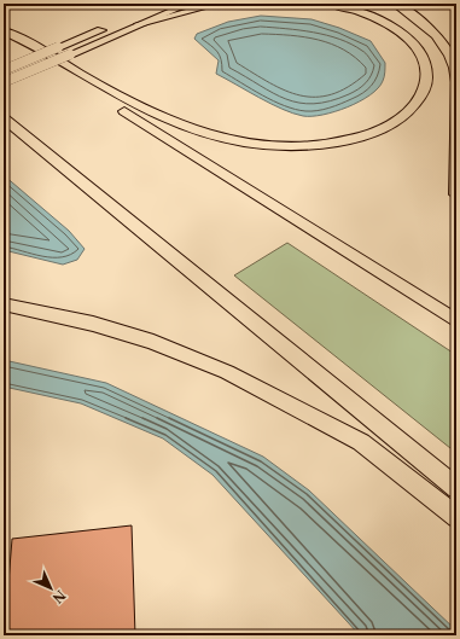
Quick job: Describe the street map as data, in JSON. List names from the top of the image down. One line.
{"north":"bottom right"}
